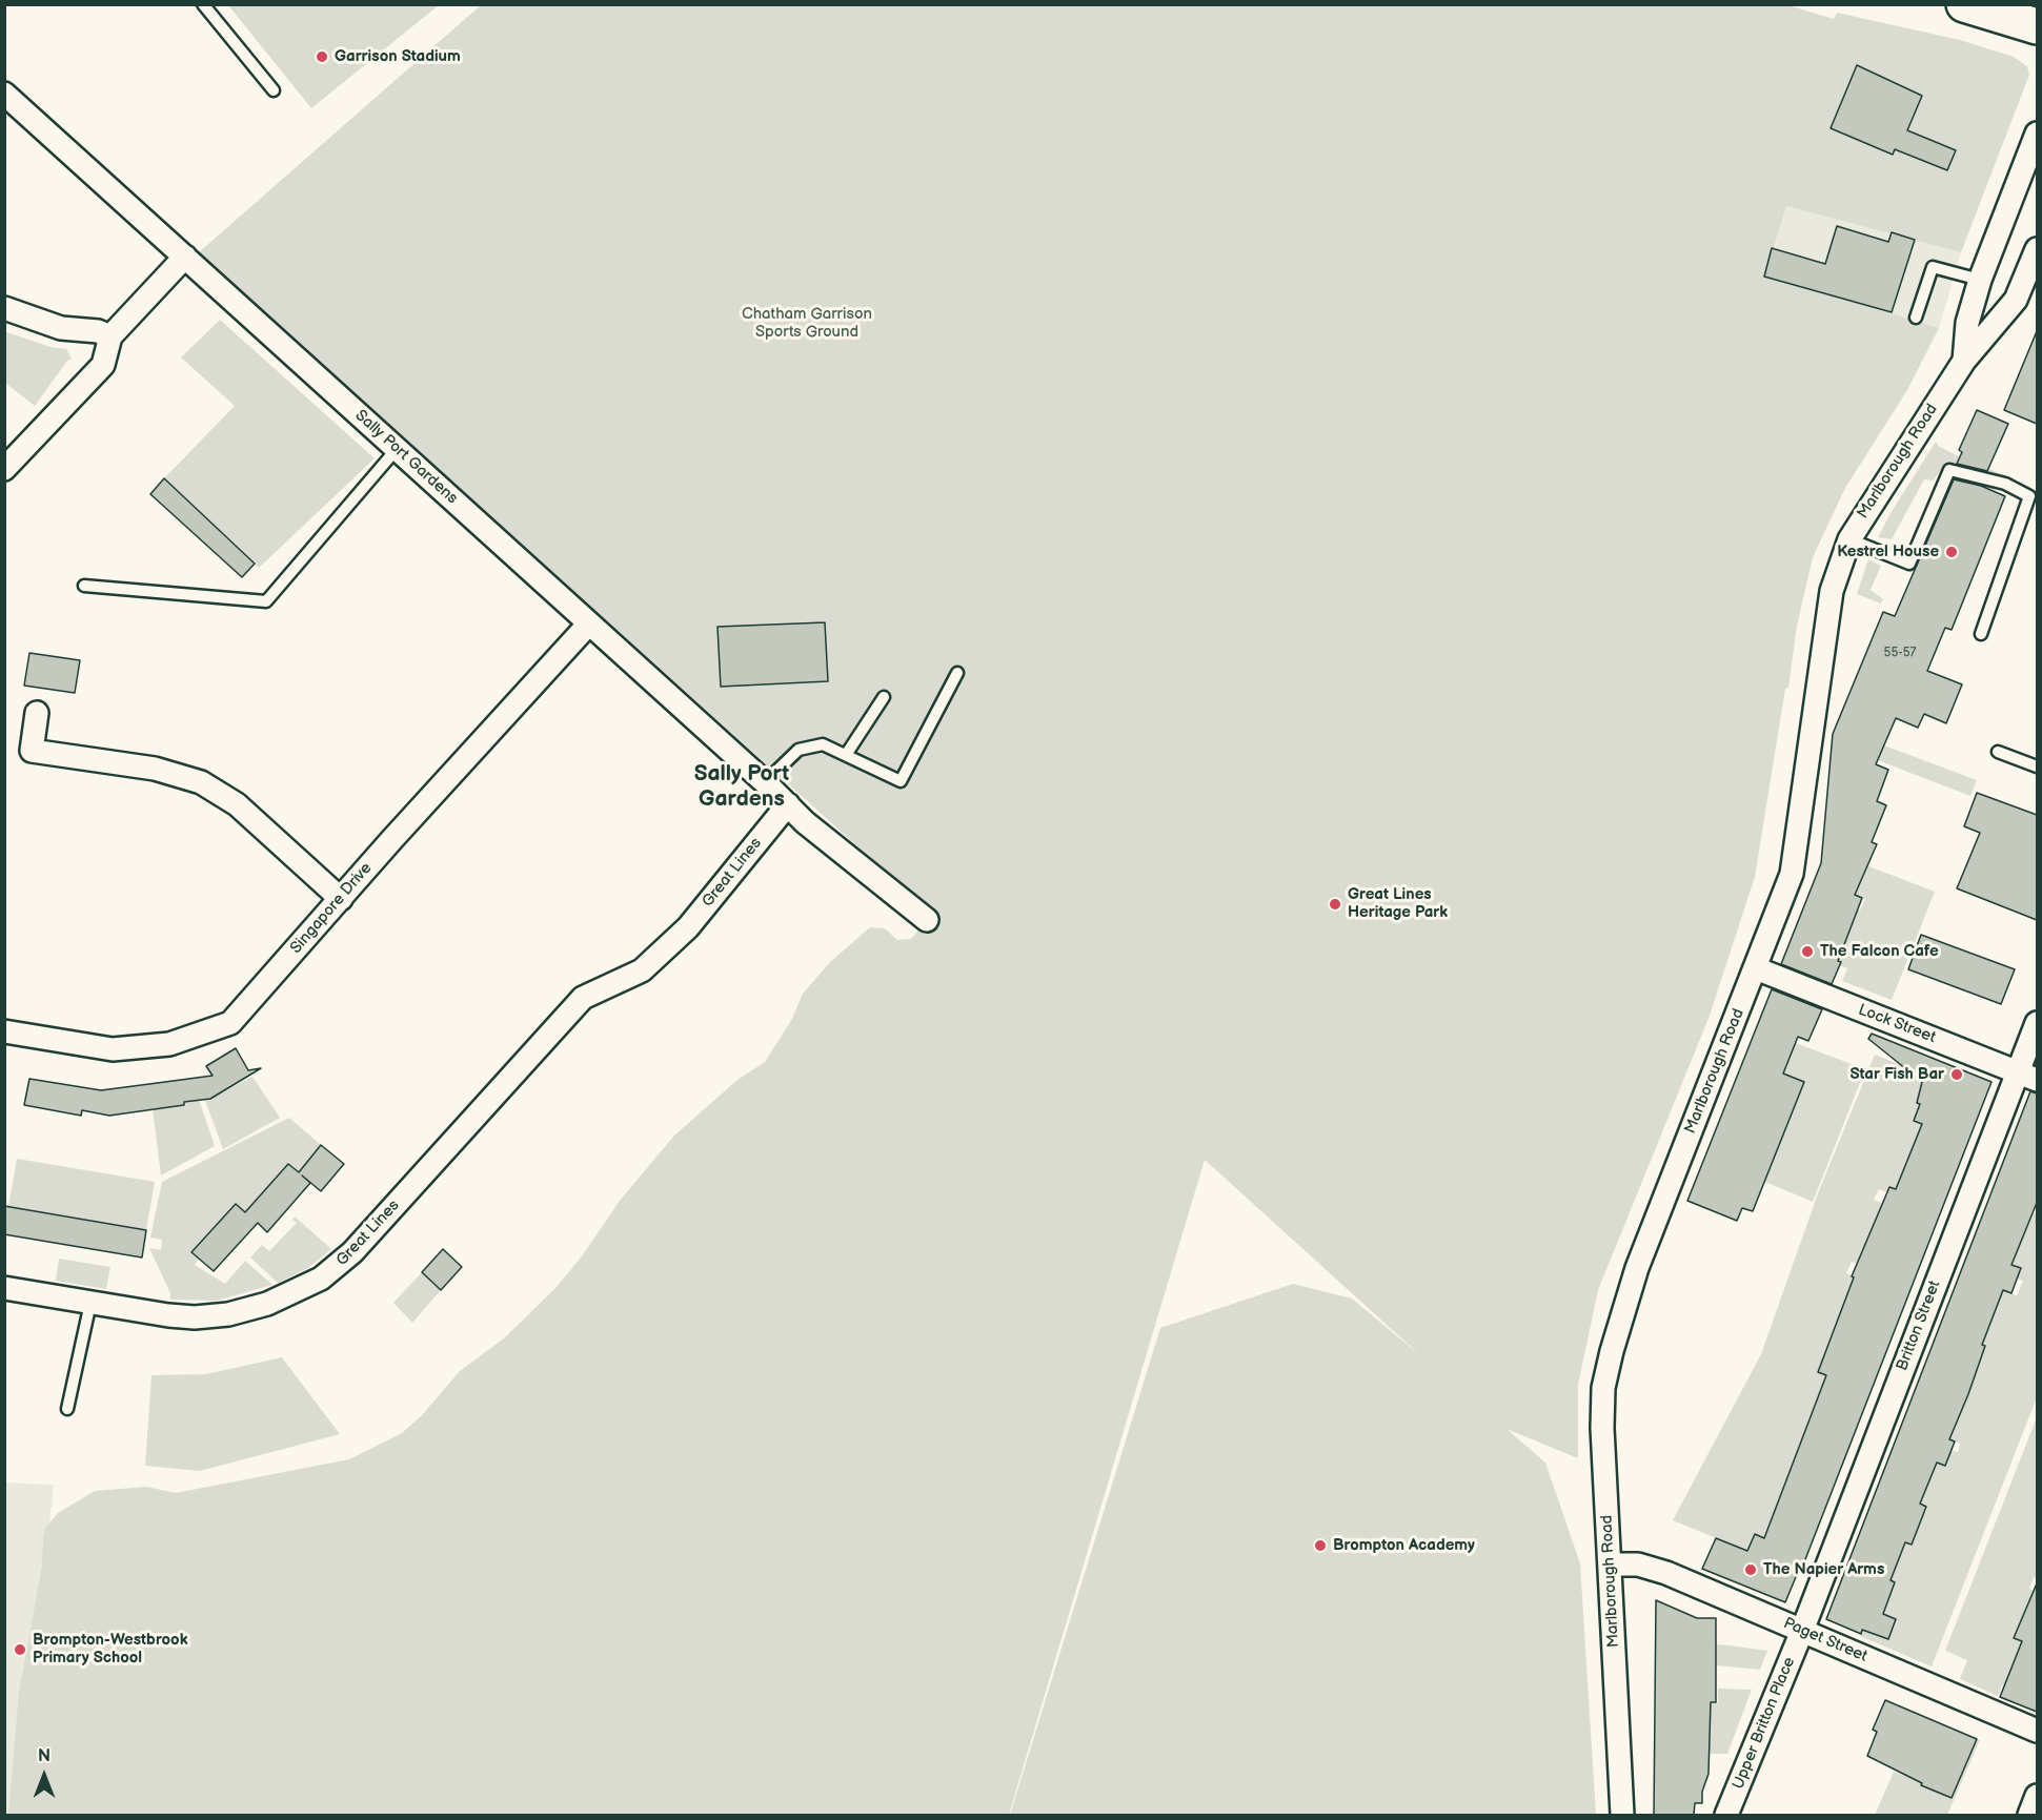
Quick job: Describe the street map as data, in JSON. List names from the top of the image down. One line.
{"streets":{"street":["Sally Port Gardens","Marlborough Road","Great Lines","Singapore Drive","Lock Street","Britton Street","Paget Street","Upper Britton Place"]},"crossings":[["Sally Port Gardens","Great Lines"],["Sally Port Gardens","Singapore Drive"],["Marlborough Road","Lock Street"],["Marlborough Road","Paget Street"],["Lock Street","Britton Street"],["Britton Street","Paget Street"],["Britton Street","Upper Britton Place"],["Paget Street","Upper Britton Place"]],"districts":["Sally Port Gardens"],"parks":["Chatham Garrison Sports Ground"],"places":["Garrison Stadium","Kestrel House","Great Lines Heritage Park","The Falcon Cafe","Star Fish Bar","Brompton Academy","The Napier Arms","Brompton-Westbrook Primary School"],"house_numbers":["55-57"],"north":"top"}
